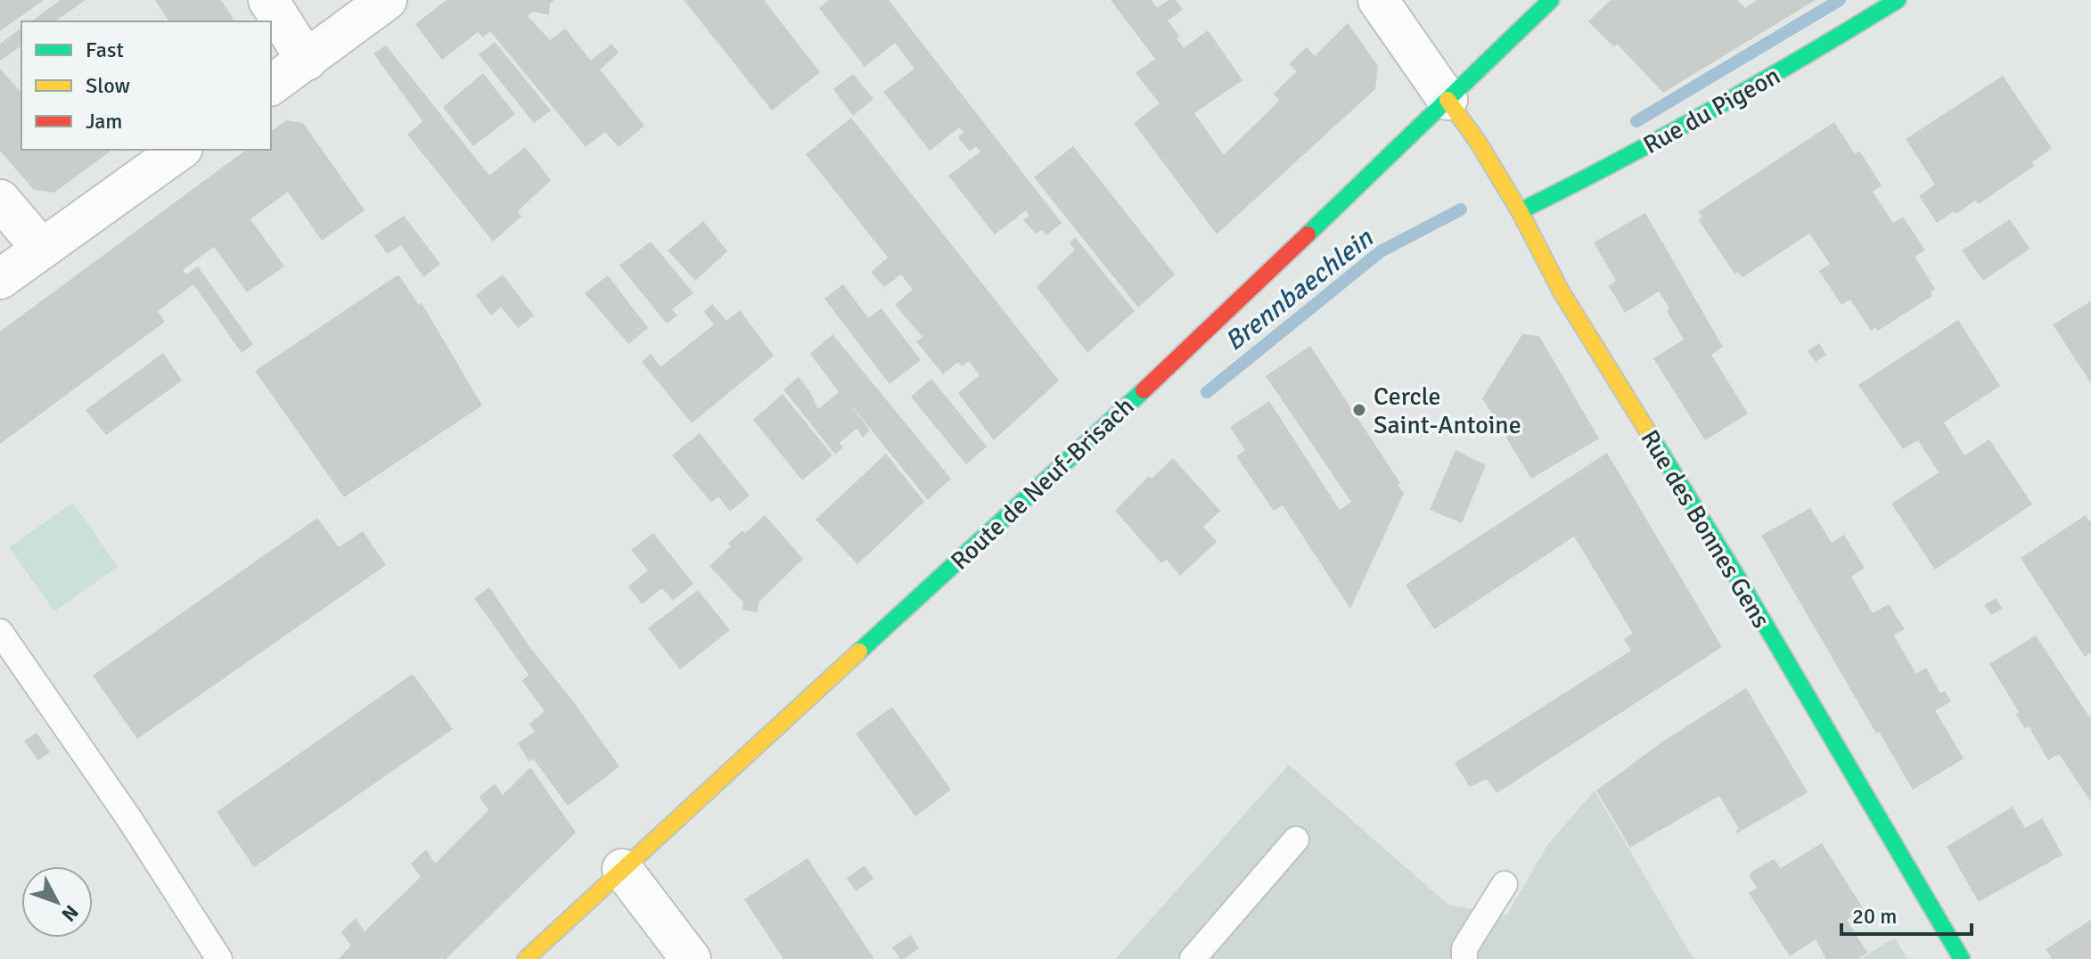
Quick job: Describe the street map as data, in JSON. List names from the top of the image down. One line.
{"streets":{"street":["Rue du Pigeon","Route de Neuf-Brisach","Rue des Bonnes Gens"]},"crossings":[["Rue du Pigeon","Rue des Bonnes Gens"],["Route de Neuf-Brisach","Rue des Bonnes Gens"]],"water":["Brennbaechlein"],"places":["Cercle Saint-Antoine"],"legend":["Fast","Slow","Jam"],"scale_bar":"20 m","north":"bottom right"}
